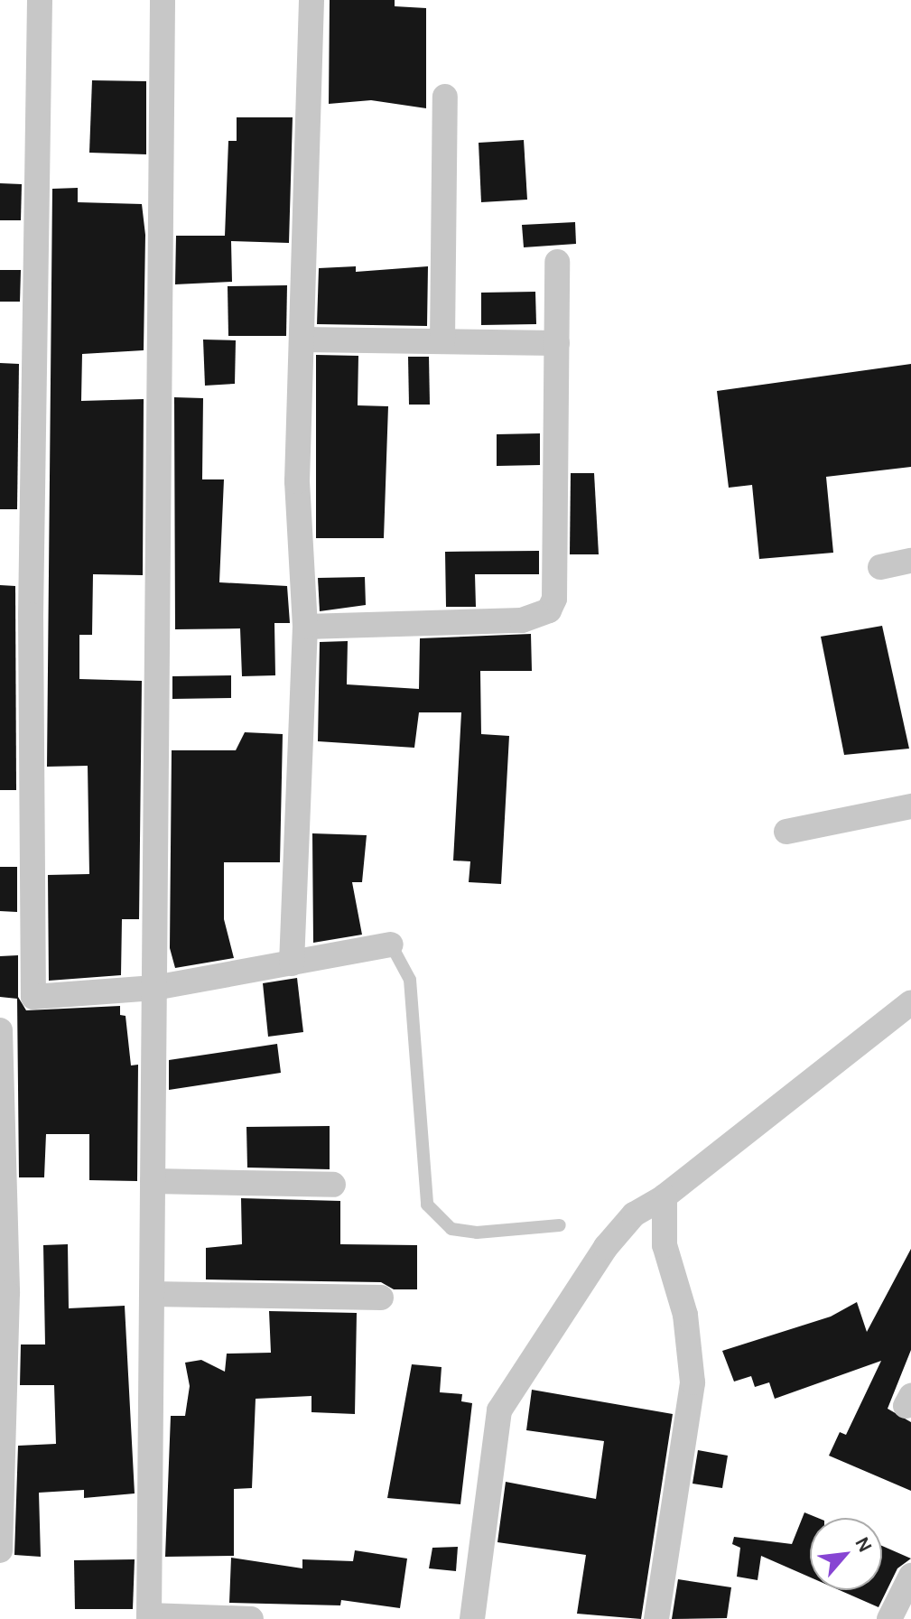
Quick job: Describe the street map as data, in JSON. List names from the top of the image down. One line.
{"north":"top right"}
